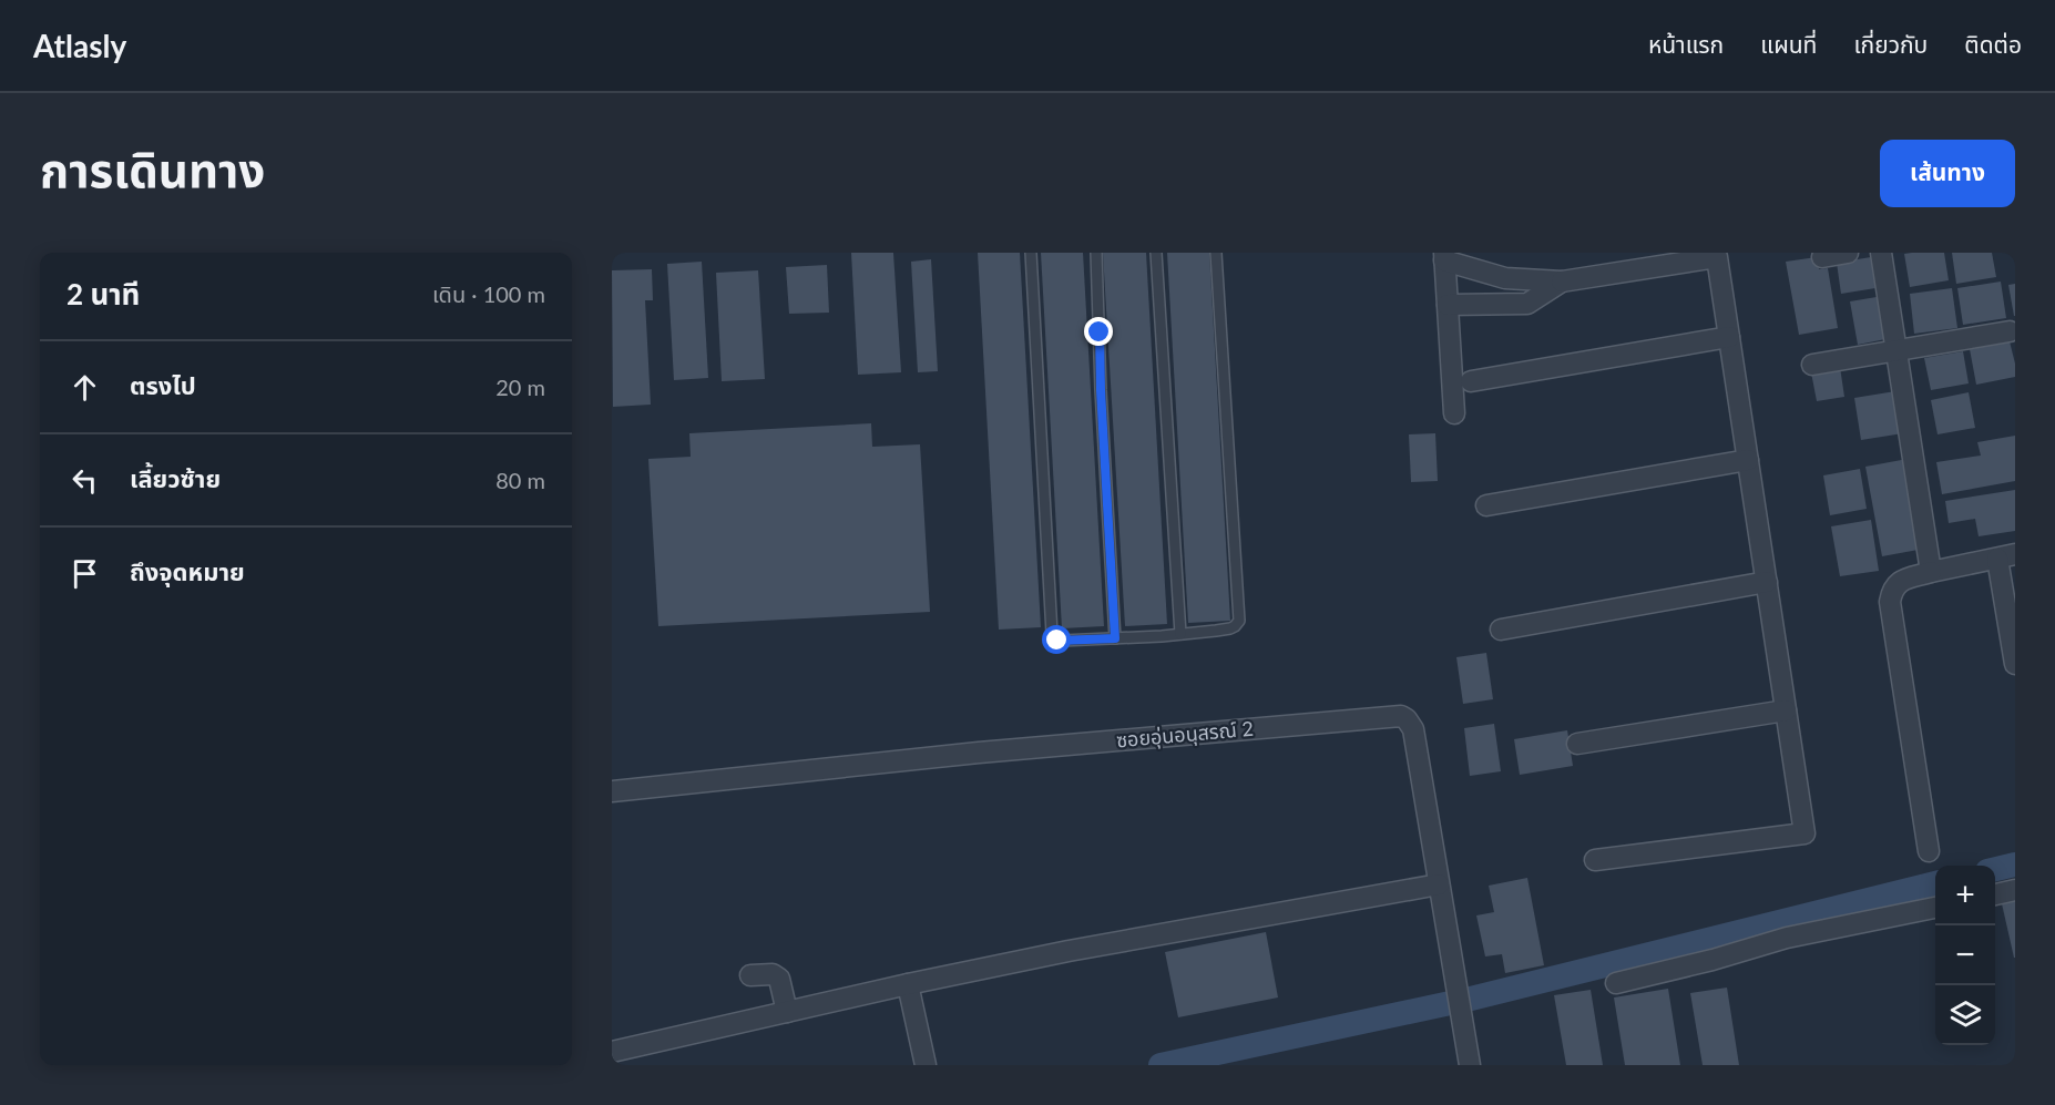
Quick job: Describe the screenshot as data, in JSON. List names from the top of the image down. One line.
{"streets":{"street":["ซอยอุ่นอนุสรณ์ 2"]},"page":{"header":"Atlasly","nav":["หน้าแรก","แผนที่","เกี่ยวกับ","ติดต่อ"],"title":"การเดินทาง","buttons":"เส้นทาง","heading":["2 นาที","เดิน · 100 m"],"list":[["ตรงไป","20 m"],["เลี้ยวซ้าย","80 m"],"ถึงจุดหมาย"],"map_buttons":["+","−"]}}
